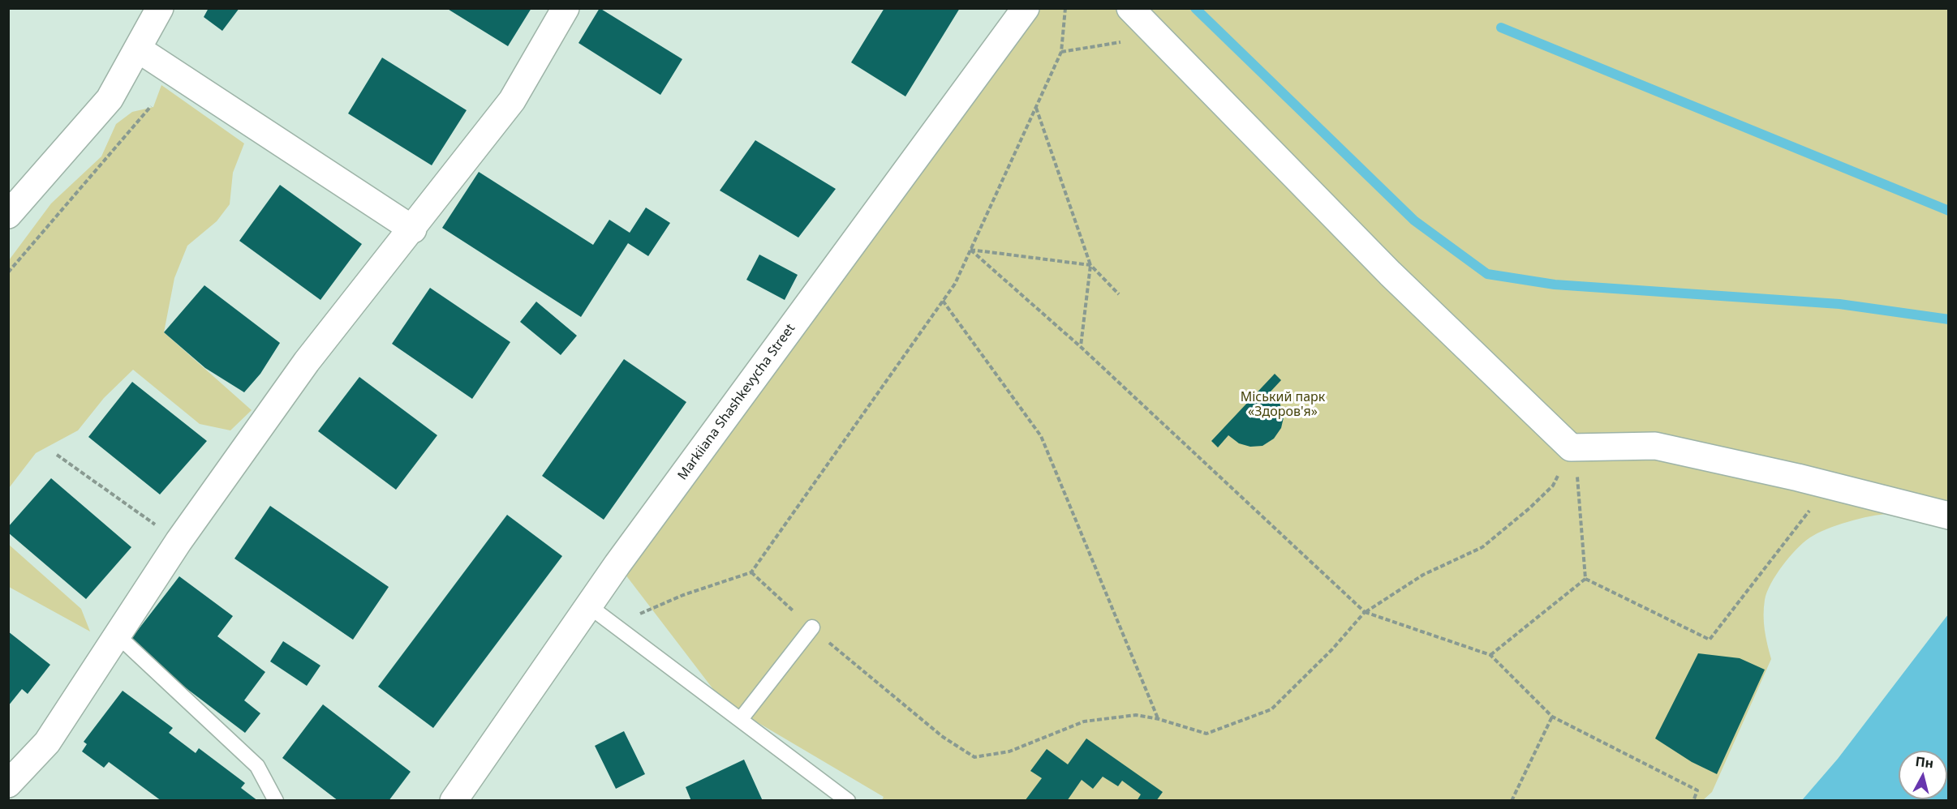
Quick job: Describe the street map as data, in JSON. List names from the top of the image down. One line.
{"streets":{"street":["Markiiana Shashkevycha Street"]},"parks":["Міський парк «Здоров'я»"],"north":"top"}
